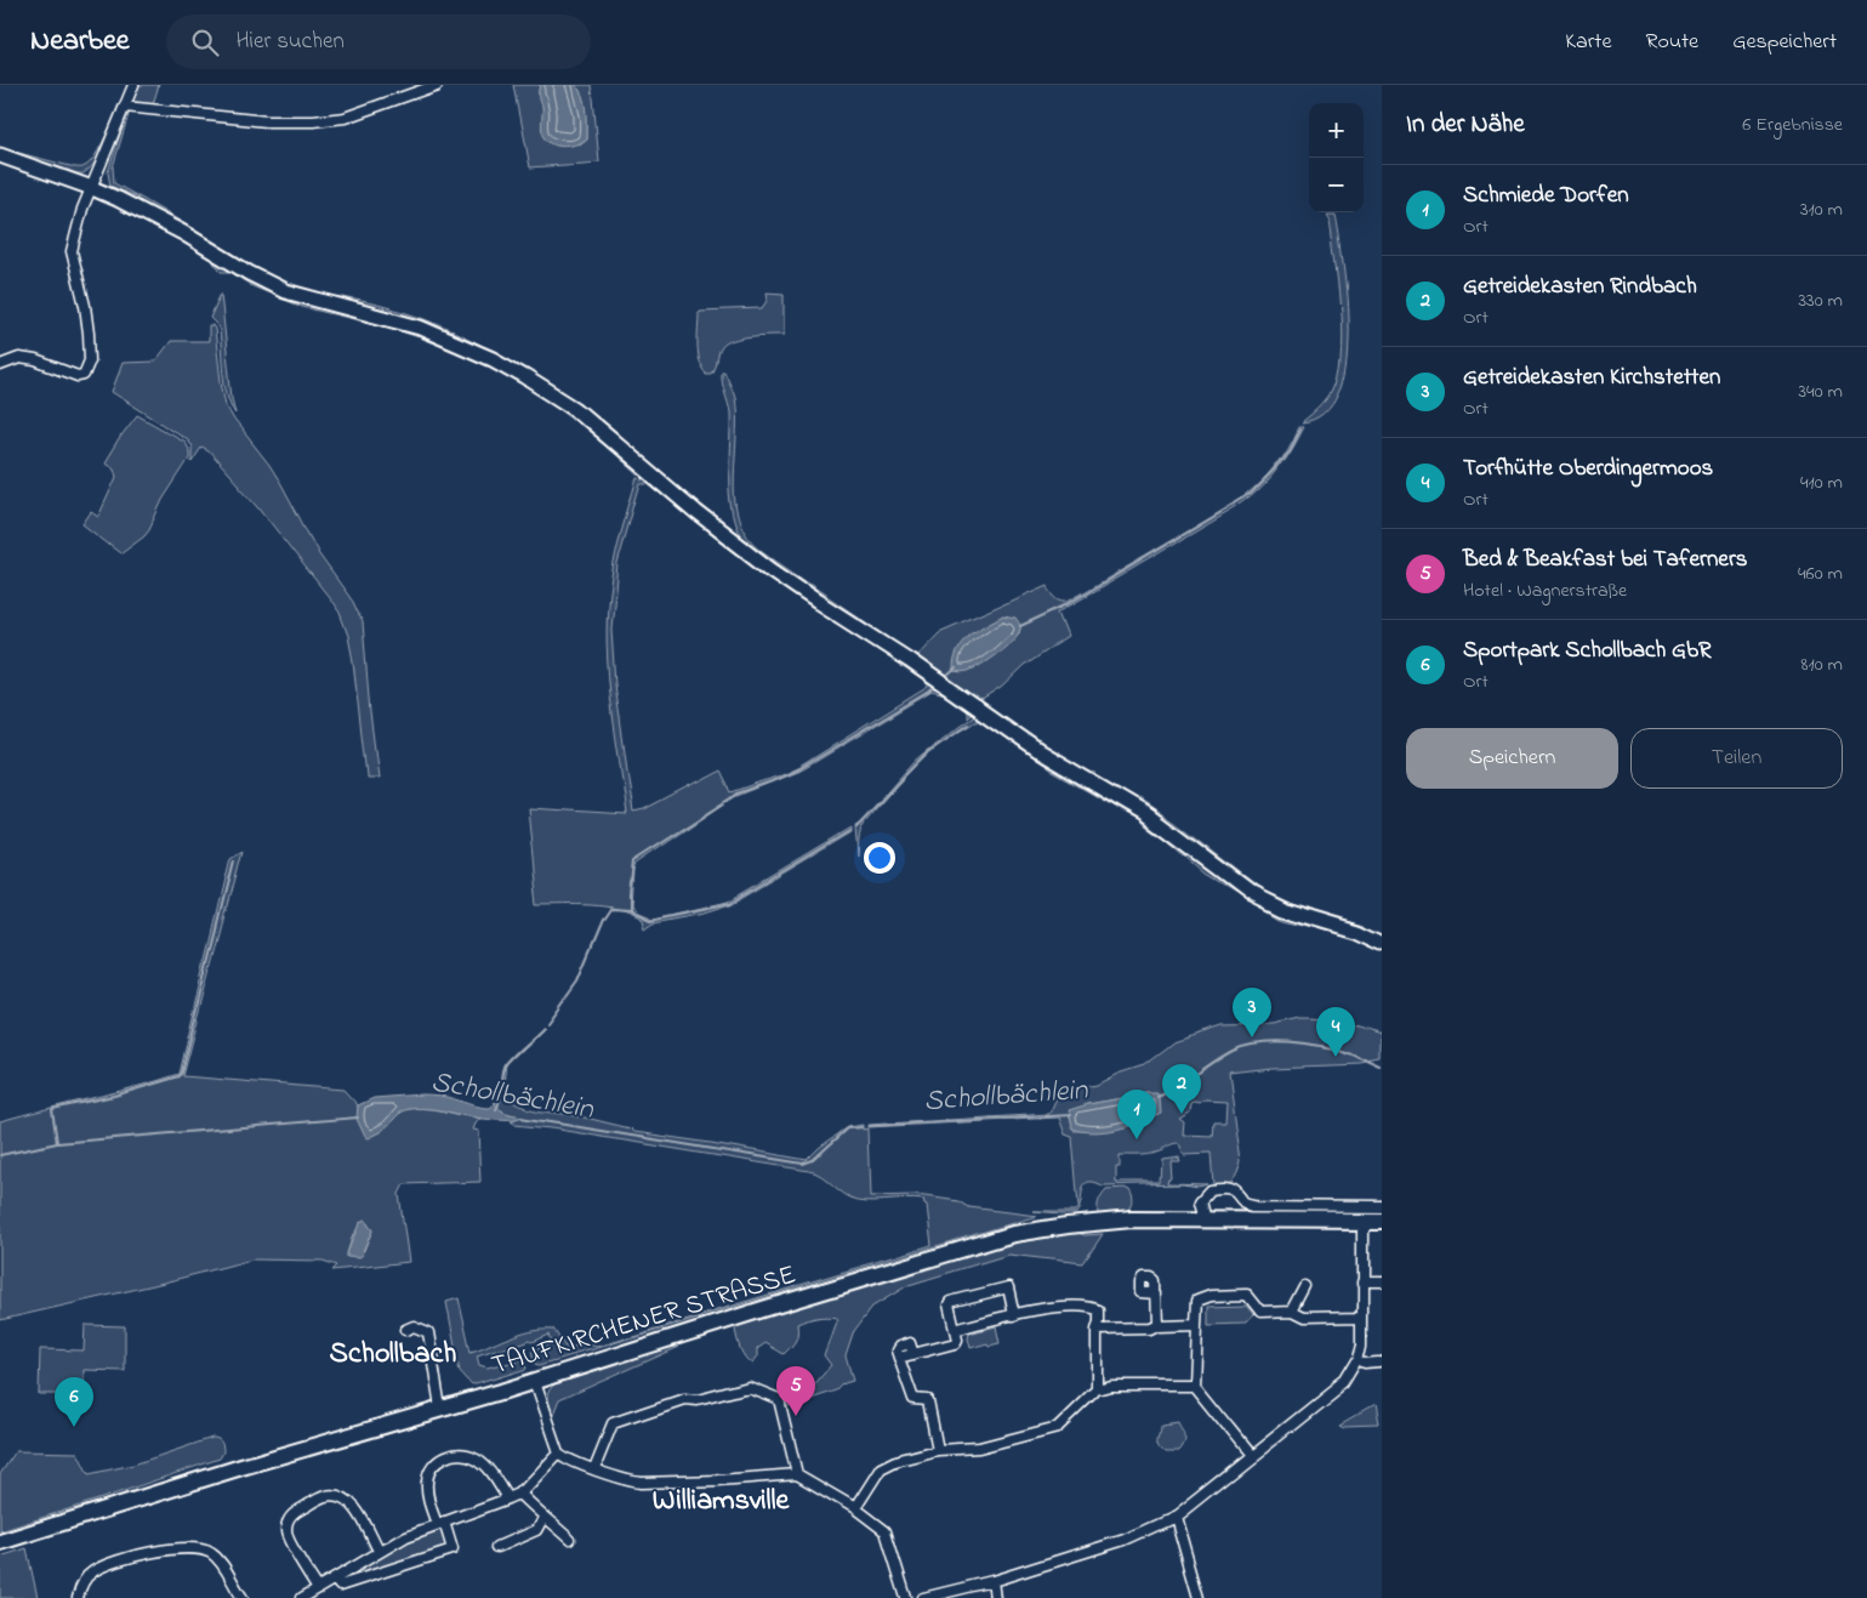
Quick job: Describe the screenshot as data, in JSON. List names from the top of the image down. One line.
{"streets":{"main road":["TAUFKIRCHENER STRASSE"]},"districts":["Schollbach","Williamsville"],"water":["Schollbächlein"],"page":{"header":"Nearbee","search":"Hier suchen","nav":["Karte","Route","Gespeichert"],"heading":["In der Nähe","6 Ergebnisse"],"map_buttons":["+","−"],"list":[{"mark":"1","name":"Schmiede Dorfen","note":"Ort","value":"310 m"},{"mark":"2","name":"Getreidekasten Rindbach","note":"Ort","value":"330 m"},{"mark":"3","name":"Getreidekasten Kirchstetten","note":"Ort","value":"340 m"},{"mark":"4","name":"Torfhütte Oberdingermoos","note":"Ort","value":"410 m"},{"mark":"5","name":"Bed & Beakfast bei Taferners","note":"Hotel · Wagnerstraße","value":"460 m"},{"mark":"6","name":"Sportpark Schollbach GbR","note":"Ort","value":"810 m"}],"buttons":["Speichern","Teilen"],"pins":["3","4","2","1","5","6"]}}
